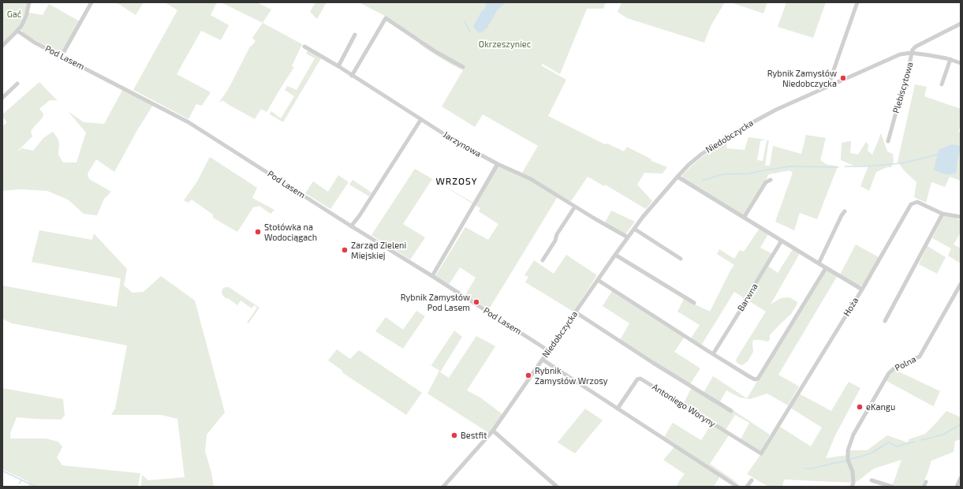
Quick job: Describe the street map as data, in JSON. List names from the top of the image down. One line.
{"streets":{"street":["Pod Lasem","Plebiscytowa","Niedobczycka","Jarzynowa","Barwna","Hoża","Polna","Antoniego Woryny"]},"crossings":[["Pod Lasem","Niedobczycka"],["Plebiscytowa","Niedobczycka"],["Niedobczycka","Jarzynowa"],["Hoża","Antoniego Woryny"]],"districts":["WRZOSY"],"parks":["Gać","Okrzeszyniec"],"places":["Rybnik Zamysłów Niedobczycka","Stołówka na Wodociągach","Zarząd Zieleni Miejskiej","Rybnik Zamysłów Pod Lasem","Rybnik Zamysłów Wrzosy","eKangu","Bestfit"]}
